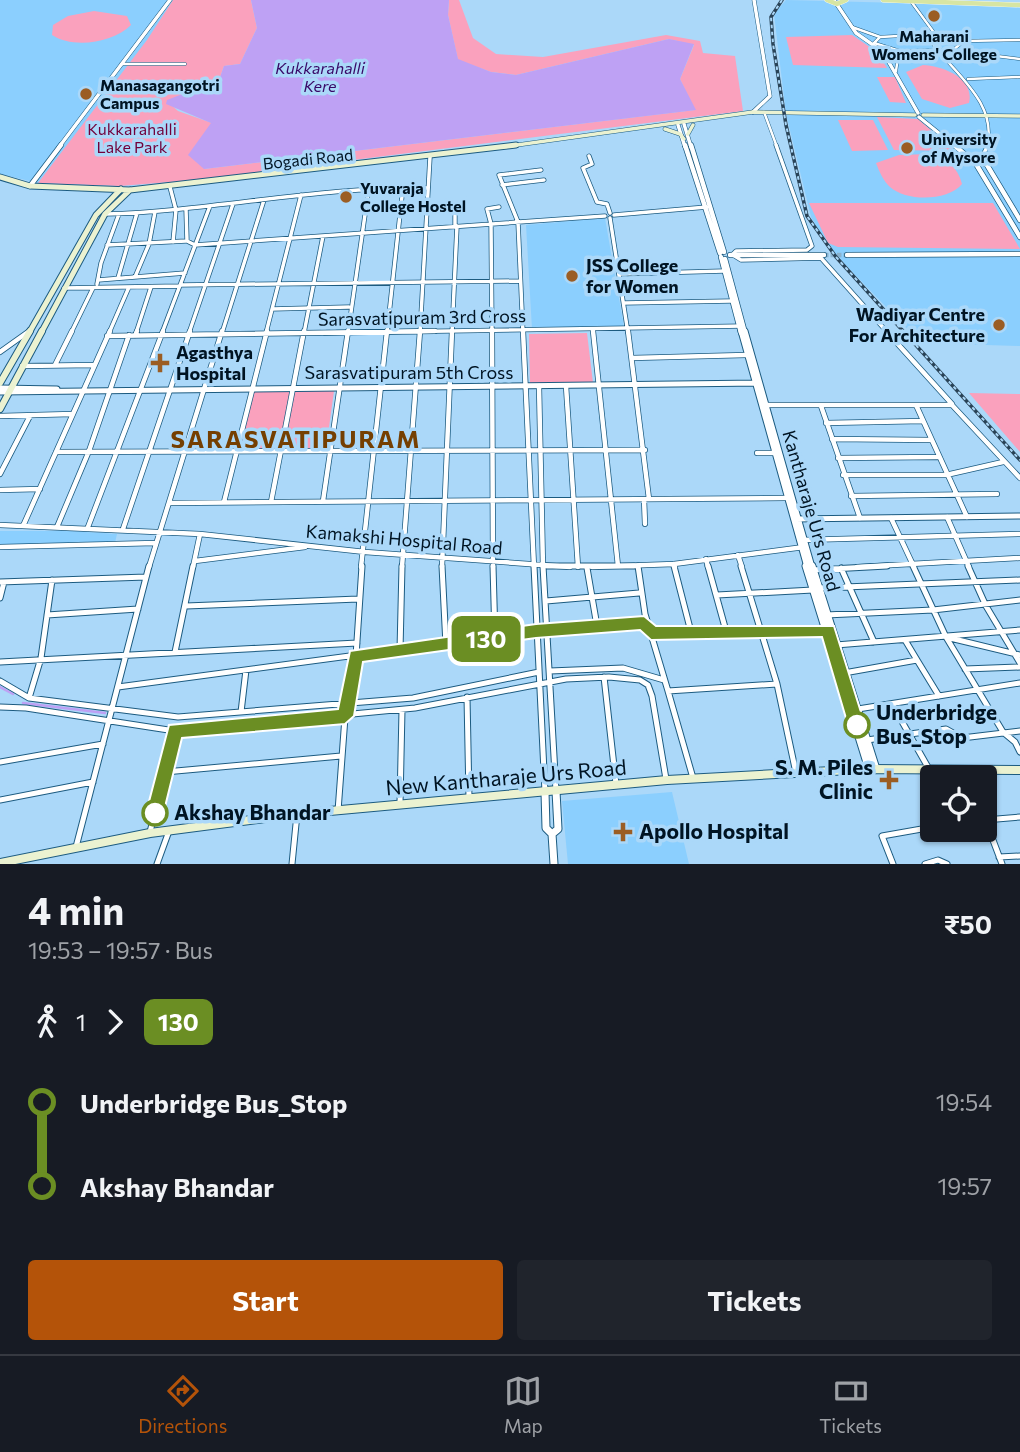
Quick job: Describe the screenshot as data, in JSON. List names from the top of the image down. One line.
{"streets":{"main road":["Bogadi Road","New Kantharaje Urs Road"],"street":["Sarasvatipuram 3rd Cross","Sarasvatipuram 5th Cross","Kantharaje Urs Road","Kamakshi Hospital Road"]},"crossings":[["Bogadi Road","Kantharaje Urs Road"],["Sarasvatipuram 3rd Cross","Kantharaje Urs Road"],["Sarasvatipuram 5th Cross","Kantharaje Urs Road"],["Kantharaje Urs Road","Kamakshi Hospital Road"],["Kantharaje Urs Road","New Kantharaje Urs Road"]],"districts":["SARASVATIPURAM"],"water":["Kukkarahalli Kere"],"parks":["Kukkarahalli Lake Park"],"places":{"other":["Maharani Womens' College","Manasagangotri Campus","University of Mysore","Yuvaraja College Hostel","JSS College for Women","Wadiyar Centre For Architecture","Underbridge Bus_Stop","Akshay Bhandar"],"health":["Agasthya Hospital","S. M. Piles Clinic","Apollo Hospital"]},"lines":["bus line 130"],"page":{"on_map":"130","heading":["4 min","19:53 – 19:57 · Bus","₹50"],"legs":["1","130"],"list":[{"name":"Underbridge Bus_Stop","value":"19:54"},{"name":"Akshay Bhandar","value":"19:57"}],"buttons":["Start","Tickets"],"tabs":["Directions","Map","Tickets"]}}
